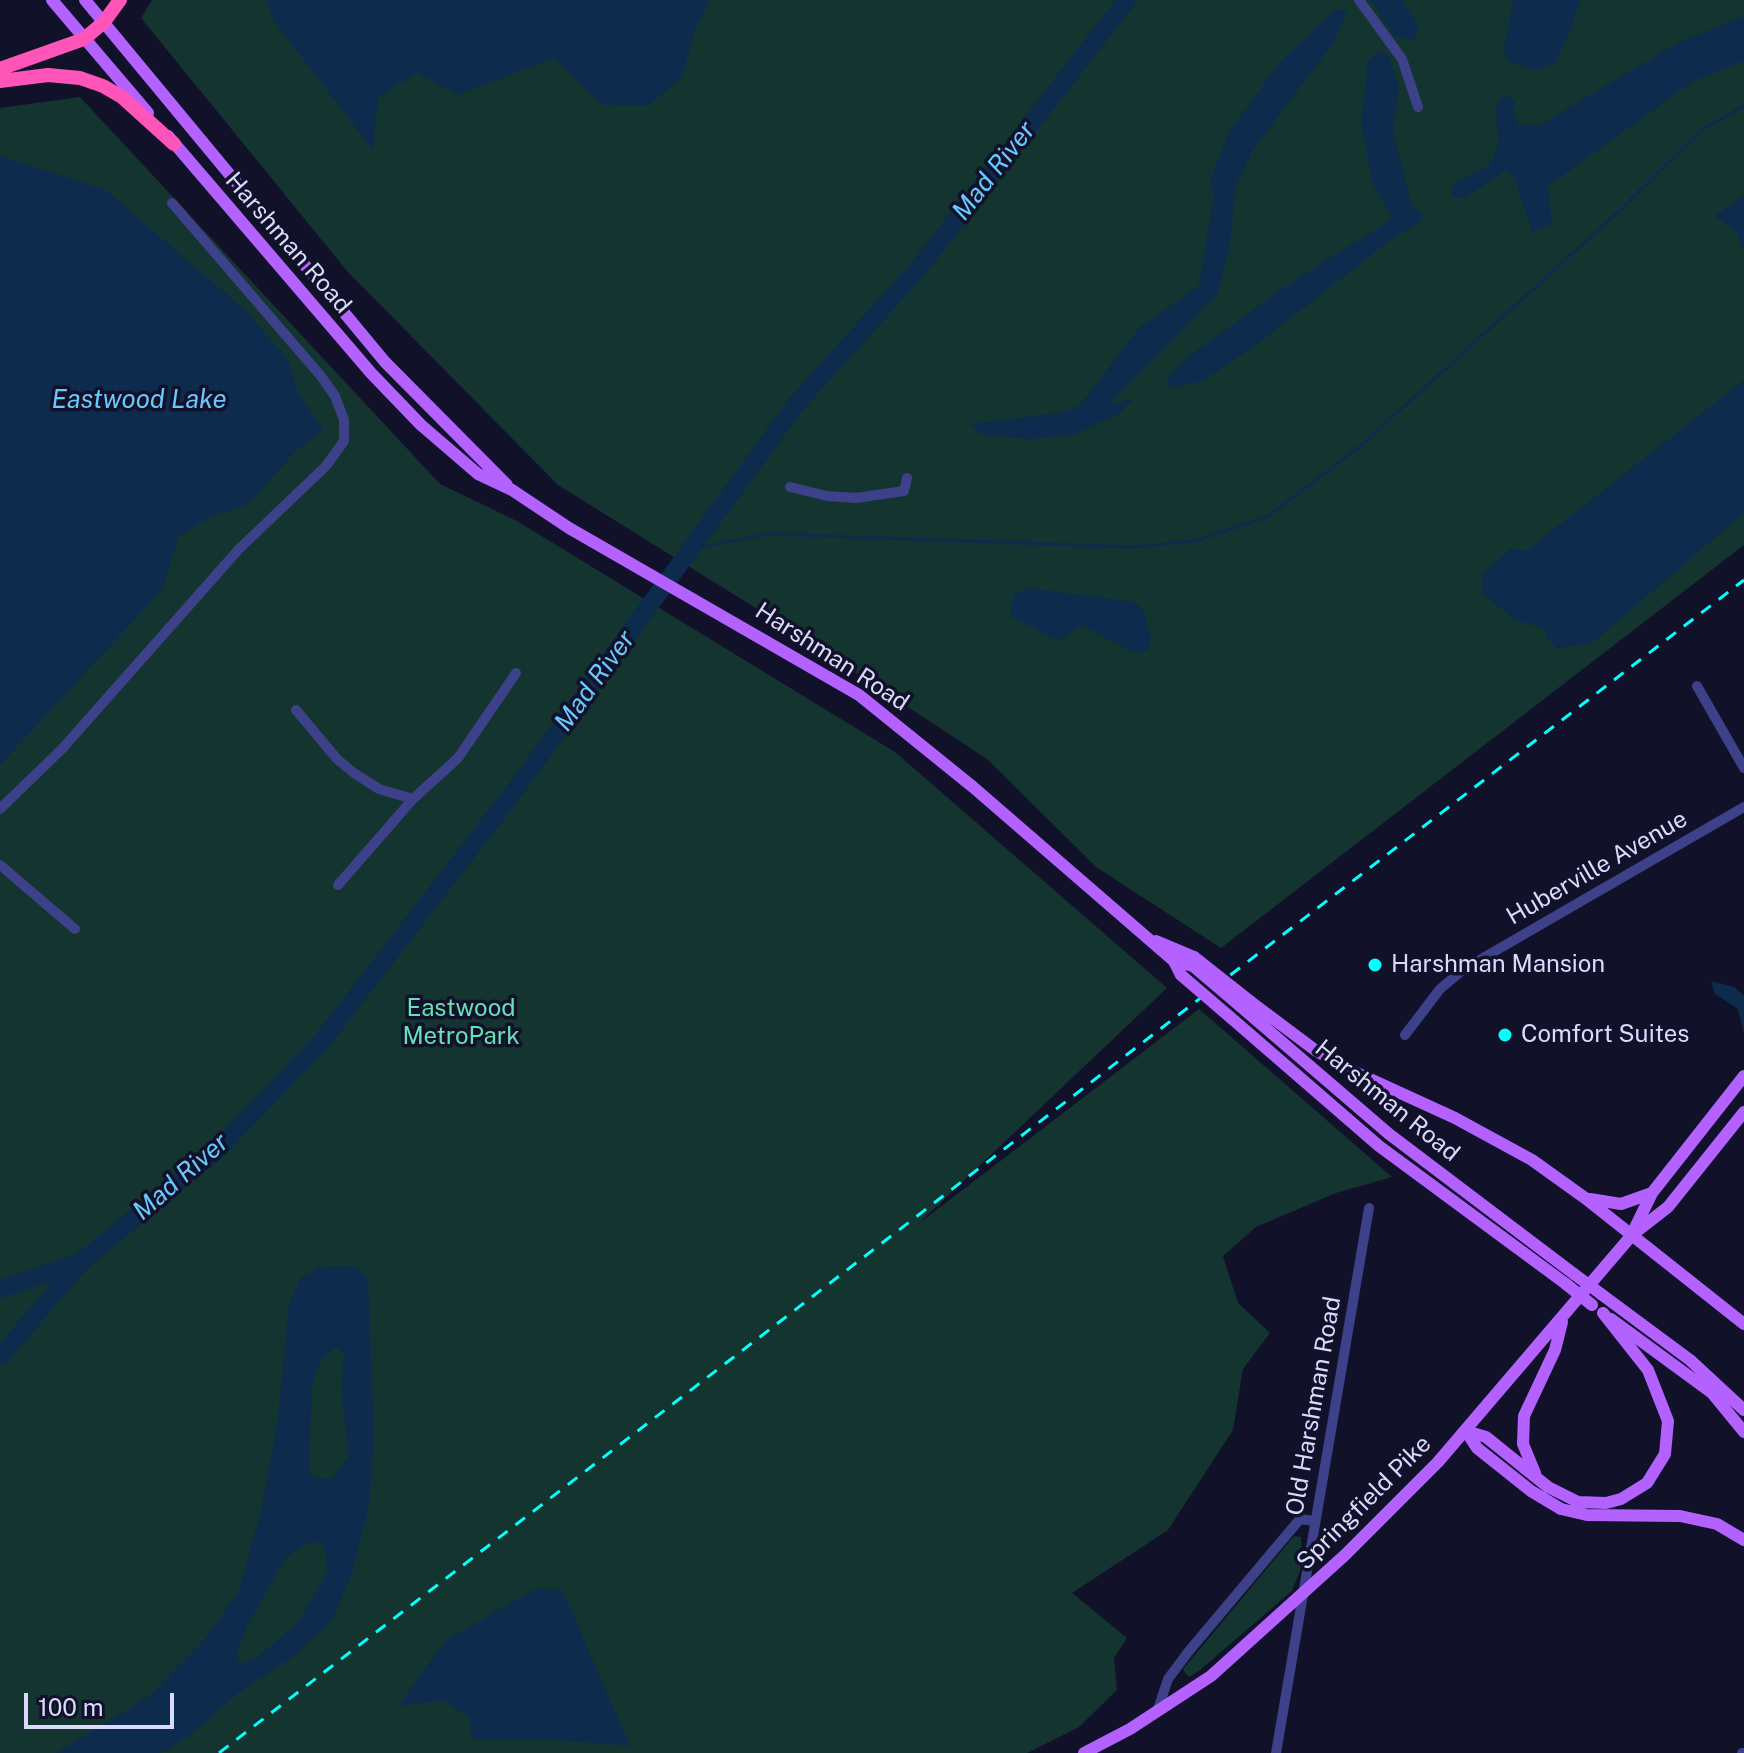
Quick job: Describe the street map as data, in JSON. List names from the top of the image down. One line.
{"streets":{"main road":["Harshman Road","Springfield Pike"],"street":["Huberville Avenue","Old Harshman Road"]},"crossings":[["Old Harshman Road","Springfield Pike"]],"water":["Mad River","Eastwood Lake"],"parks":["Eastwood MetroPark"],"places":["Harshman Mansion","Comfort Suites"],"scale_bar":"100 m"}
